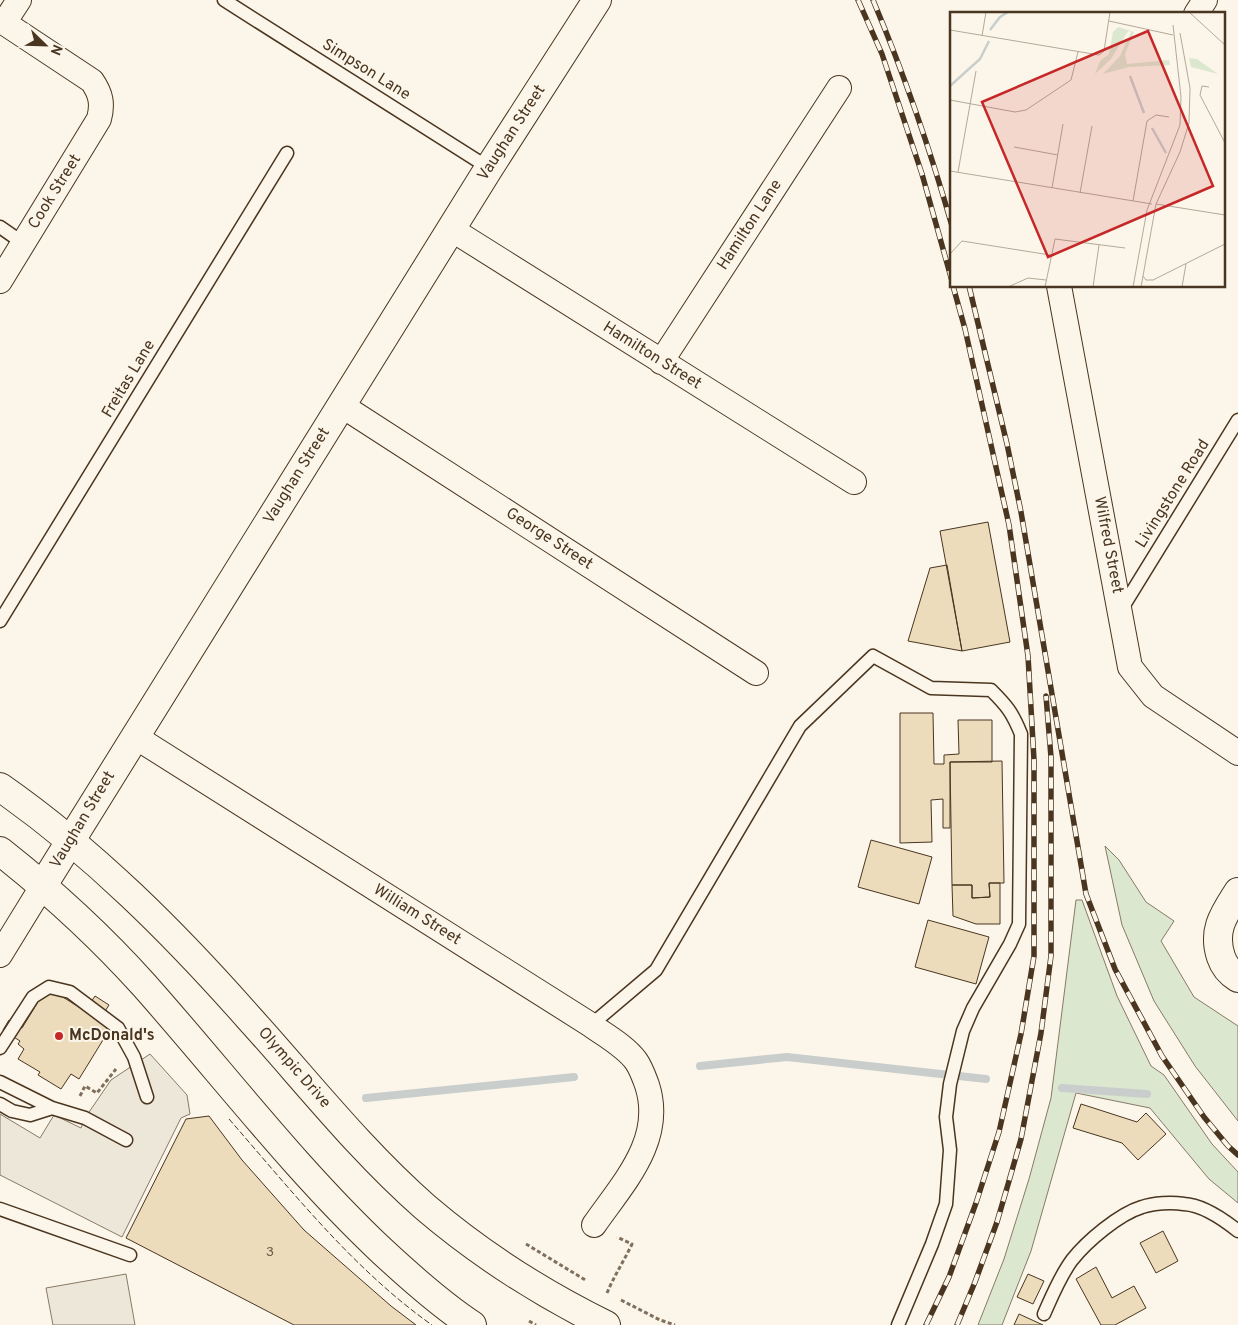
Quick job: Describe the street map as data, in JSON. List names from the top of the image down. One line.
{"streets":{"main road":["Vaughan Street","Olympic Drive"],"street":["Cook Street","Hamilton Lane","Hamilton Street","George Street","Wilfred Street","William Street"],"lane":["Simpson Lane","Freitas Lane","Livingstone Road"]},"crossings":[["Simpson Lane","Vaughan Street"],["Vaughan Street","Hamilton Street"],["Vaughan Street","George Street"],["Vaughan Street","William Street"],["Vaughan Street","Olympic Drive"],["Hamilton Lane","Hamilton Street"],["Livingstone Road","Wilfred Street"]],"places":["McDonald's"],"house_numbers":["3"],"north":"bottom right"}
